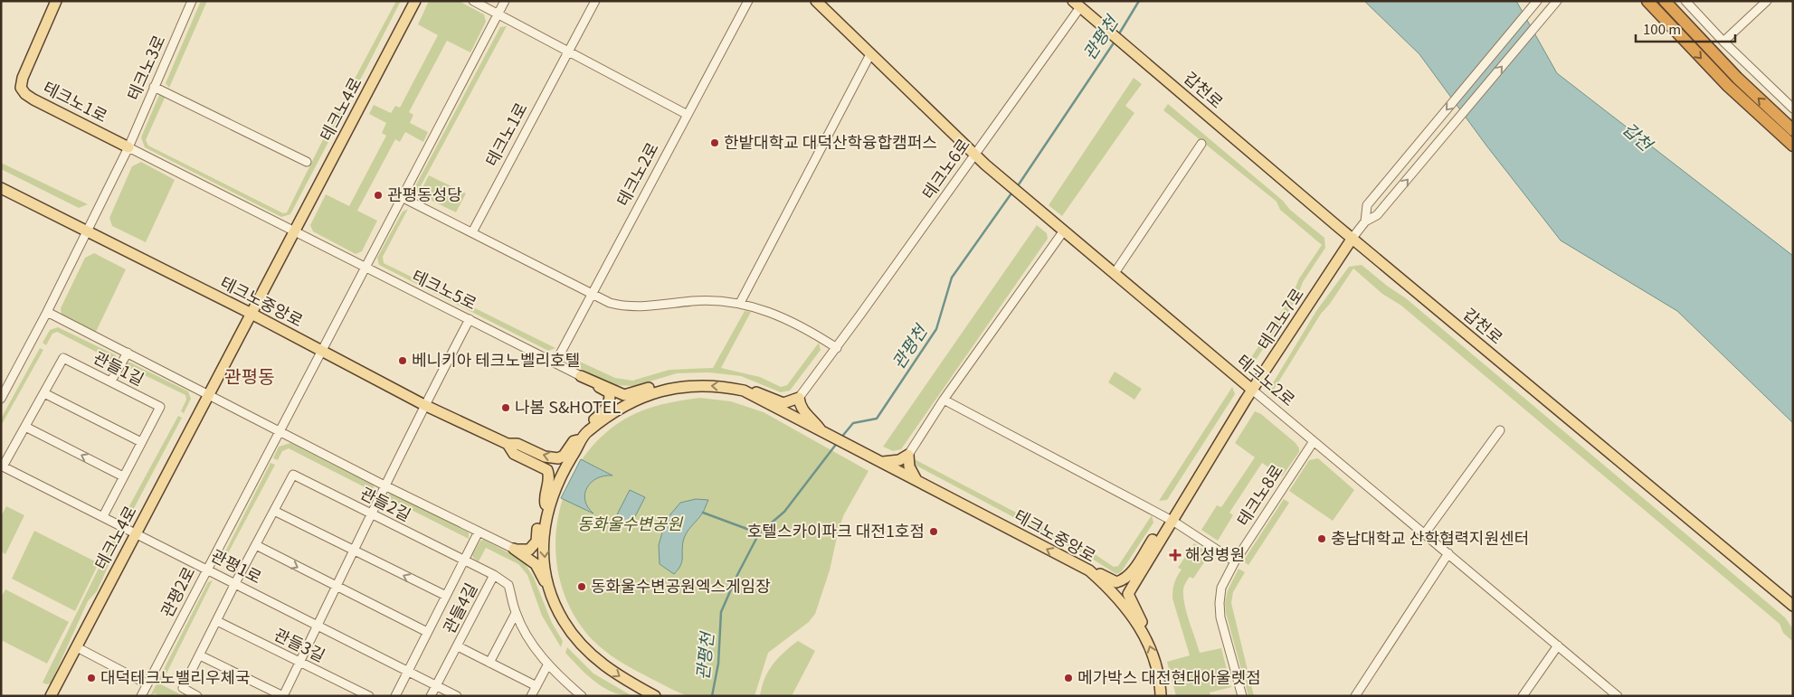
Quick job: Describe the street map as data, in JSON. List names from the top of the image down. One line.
{"streets":{"main road":["갑천로","테크노1로","테크노4로","테크노2로","테크노중앙로","테크노7로"],"street":["테크노3로","테크노6로","테크노5로","관들1길","테크노8로","관들2길","관평1로","관평2로","관들4길","관들3길"]},"crossings":[["테크노3로","테크노1로"],["테크노3로","테크노중앙로"],["갑천로","테크노6로"],["갑천로","테크노7로"],["테크노4로","테크노중앙로"],["테크노4로","관평1로"],["테크노6로","테크노2로"],["테크노2로","테크노5로"],["테크노2로","테크노7로"],["테크노2로","테크노8로"],["테크노5로","관평2로"],["테크노중앙로","테크노7로"],["테크노중앙로","관평2로"],["관들1길","관평1로"],["관들2길","관평1로"],["관들2길","관들4길"],["관평1로","관평2로"],["관평1로","관들4길"]],"districts":["관평동"],"water":["관평천","갑천"],"parks":["동화울수변공원"],"places":{"other":["한밭대학교 대덕산학융합캠퍼스","관평동성당","베니키아 테크노벨리호텔","나봄 S&HOTEL","호텔스카이파크 대전1호점","충남대학교 산학협력지원센터","동화울수변공원엑스게임장","대덕테크노밸리우체국","메가박스 대전현대아울렛점"],"health":["해성병원"]},"scale_bar":"100 m"}
